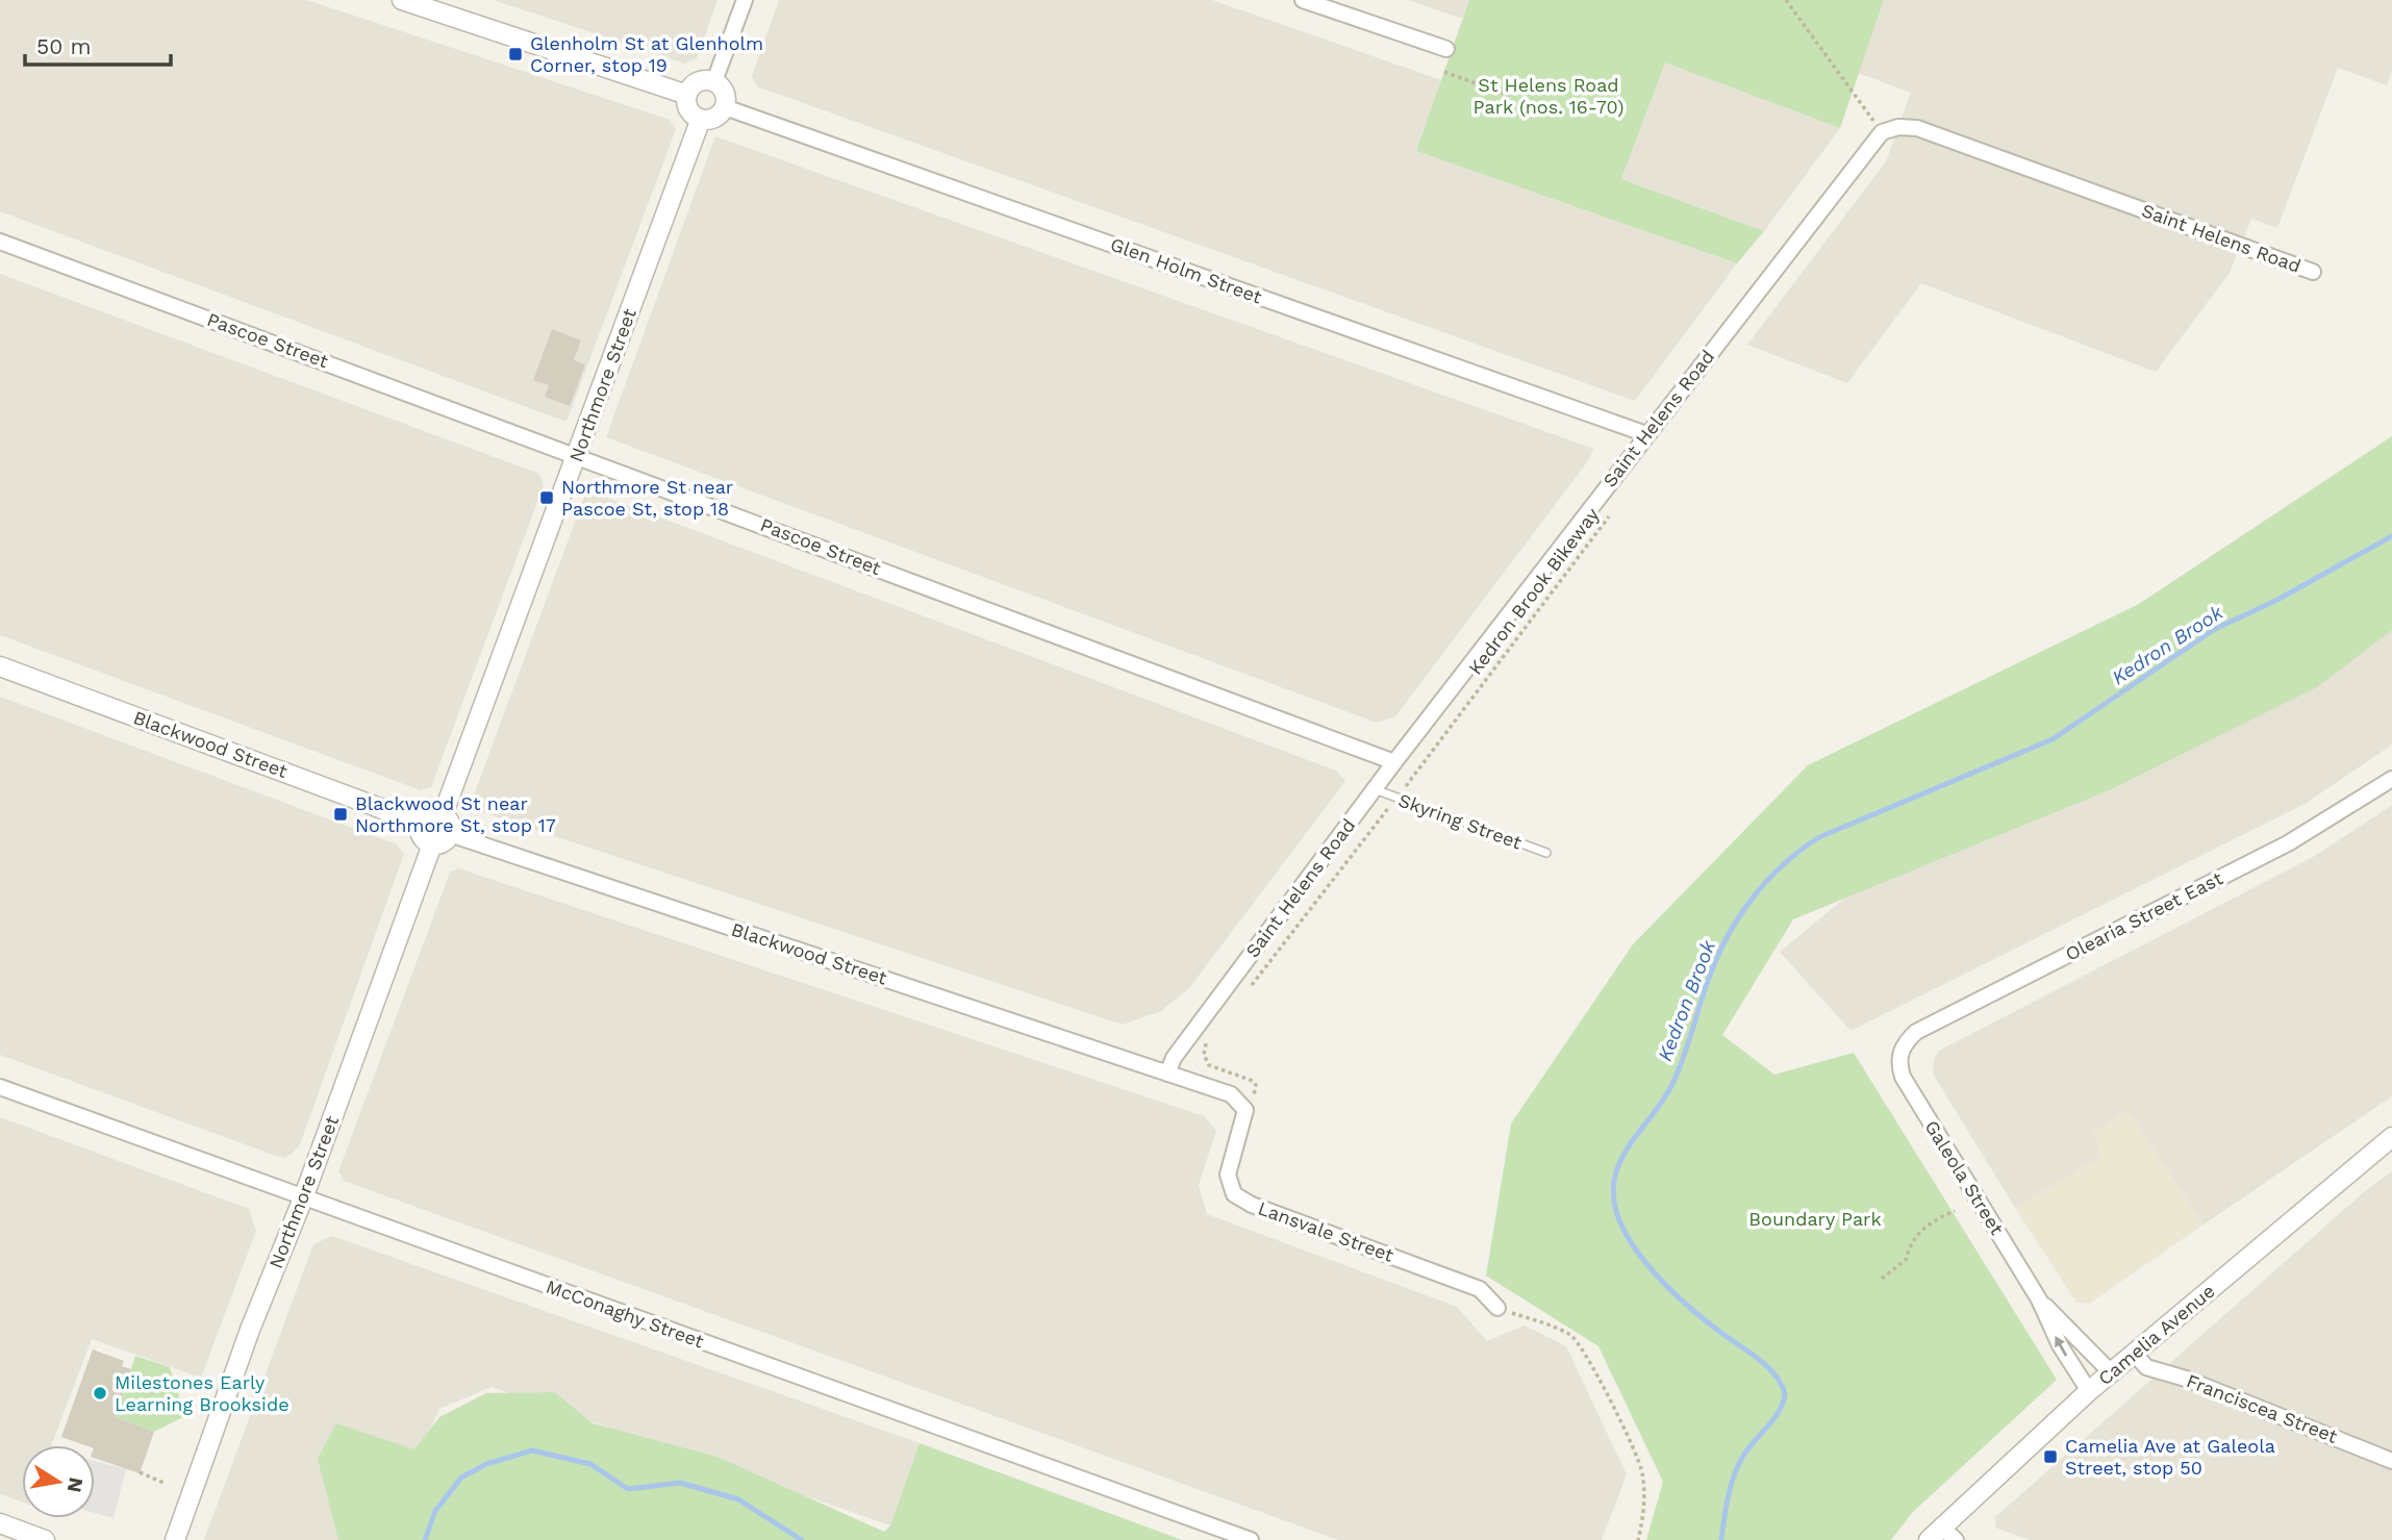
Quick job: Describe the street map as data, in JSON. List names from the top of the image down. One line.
{"streets":{"street":["Saint Helens Road","Glen Holm Street","Pascoe Street","Northmore Street","Blackwood Street","Olearia Street East","Galeola Street","Lansvale Street","McConaghy Street","Camelia Avenue","Franciscea Street"],"lane":["Skyring Street"],"path":["Kedron Brook Bikeway"]},"crossings":[["Saint Helens Road","Glen Holm Street"],["Saint Helens Road","Pascoe Street"],["Saint Helens Road","Blackwood Street"],["Saint Helens Road","Skyring Street"],["Glen Holm Street","Northmore Street"],["Pascoe Street","Northmore Street"],["Northmore Street","Blackwood Street"],["Northmore Street","McConaghy Street"],["Kedron Brook Bikeway","Skyring Street"],["Olearia Street East","Galeola Street"],["Galeola Street","Camelia Avenue"],["Camelia Avenue","Franciscea Street"]],"water":["Kedron Brook"],"parks":["St Helens Road Park (nos. 16-70)","Boundary Park"],"places":{"transit":["Glenholm St at Glenholm Corner, stop 19","Northmore St near Pascoe St, stop 18","Blackwood St near Northmore St, stop 17","Camelia Ave at Galeola Street, stop 50"],"other":["Milestones Early Learning Brookside"]},"scale_bar":"50 m","north":"right"}
